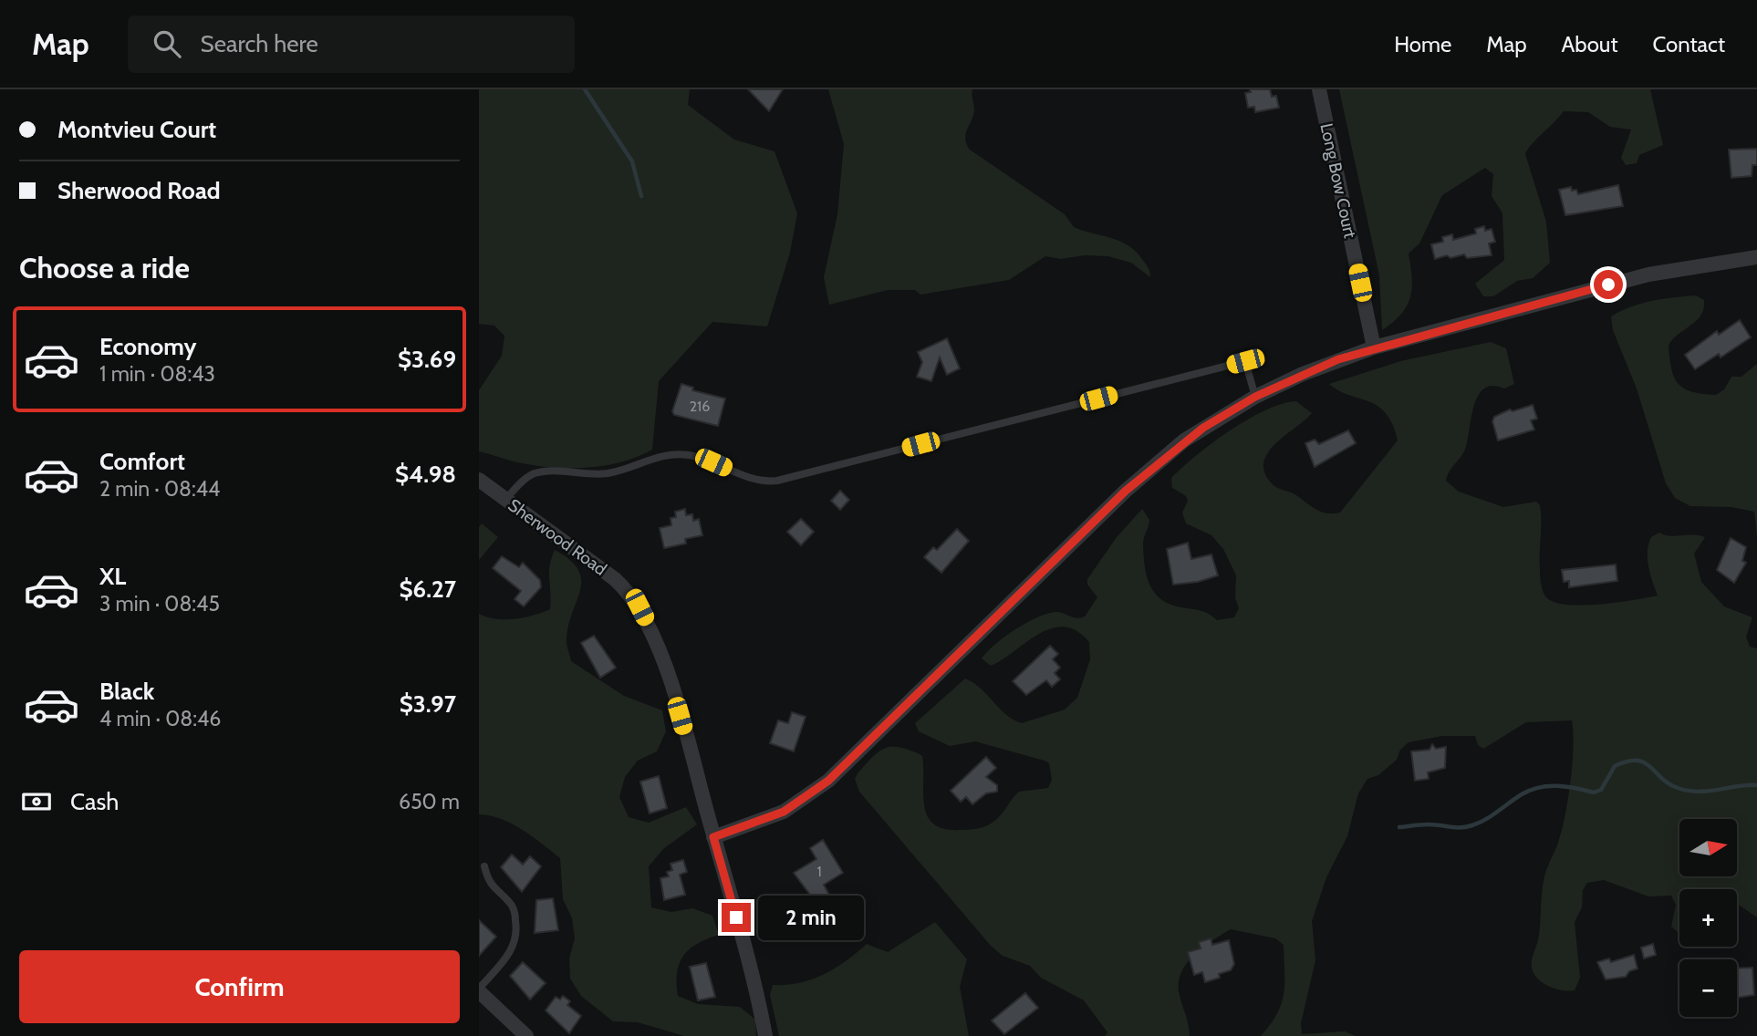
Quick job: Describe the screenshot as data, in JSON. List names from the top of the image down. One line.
{"streets":{"street":["Long Bow Court","Sherwood Road"]},"house_numbers":["216","1"],"north":"right","page":{"header":"Map","search":"Search here","nav":["Home","Map","About","Contact"],"banner":["Montvieu Court","Sherwood Road"],"heading":"Choose a ride","list":[{"name":"Economy","note":"1 min · 08:43","value":"$3.69"},{"name":"Comfort","note":"2 min · 08:44","value":"$4.98"},{"name":"XL","note":"3 min · 08:45","value":"$6.27"},{"name":"Black","note":"4 min · 08:46","value":"$3.97"}],"pay":["Cash","650 m"],"map_buttons":["+","−"],"bubble":"2 min","buttons":"Confirm"}}
